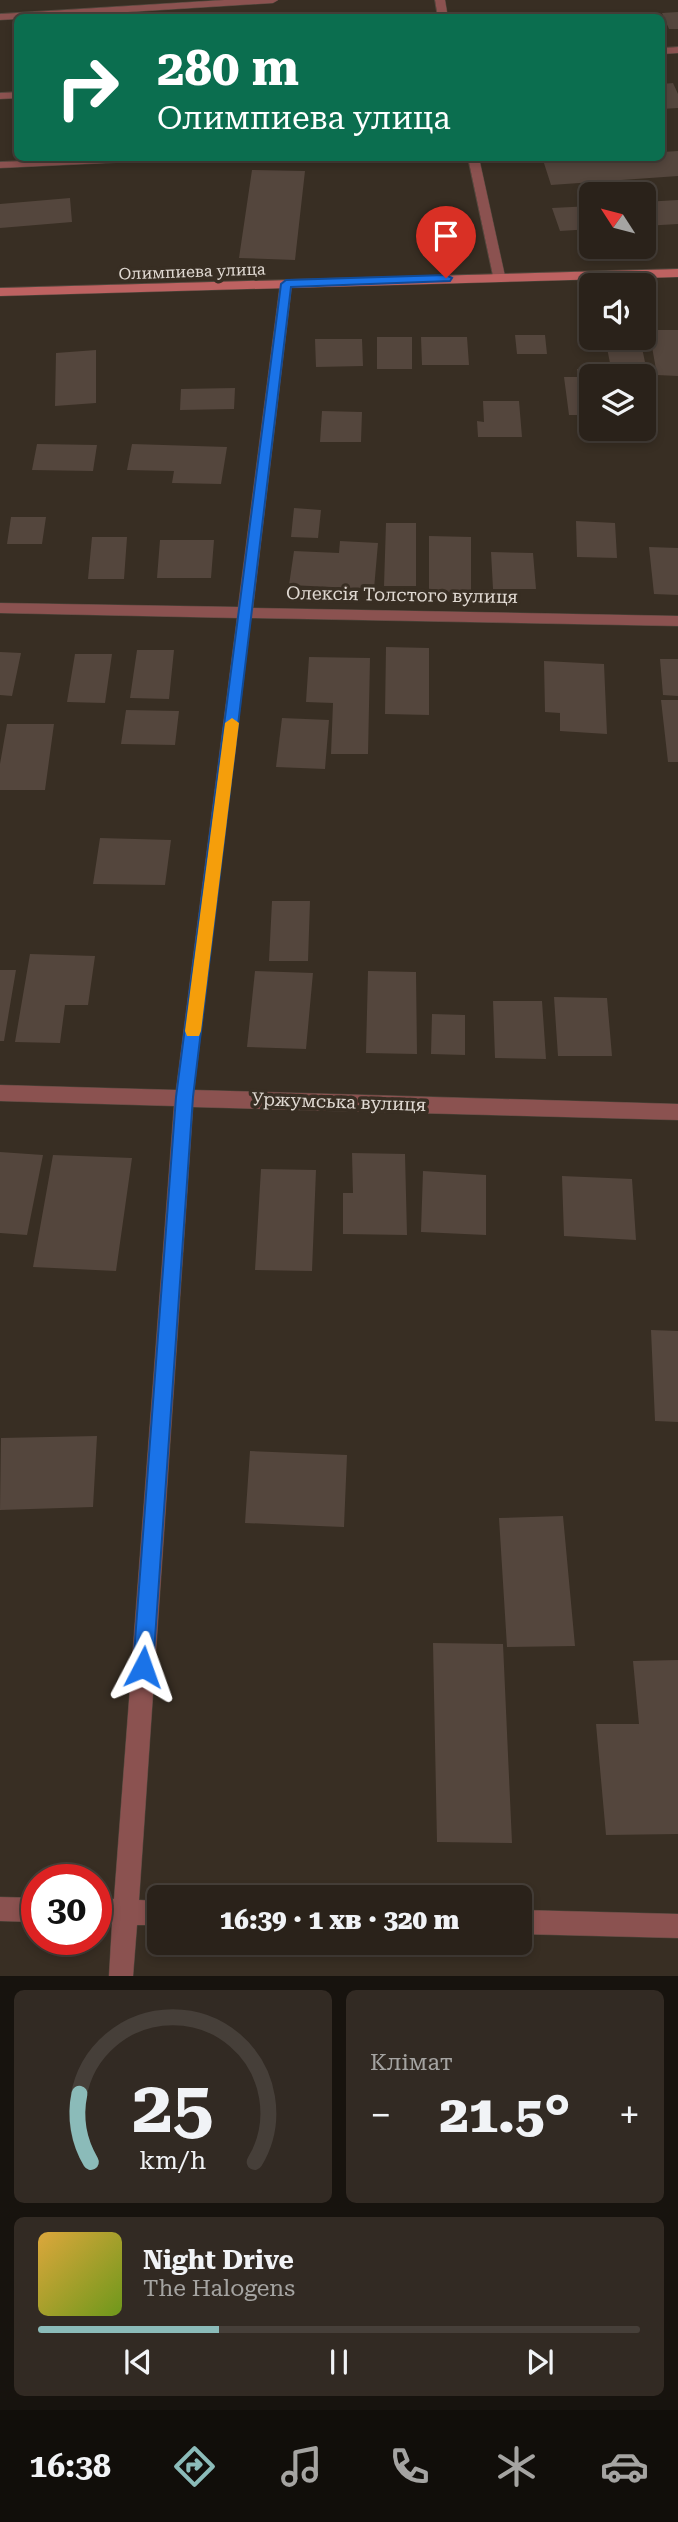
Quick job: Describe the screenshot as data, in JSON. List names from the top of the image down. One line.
{"streets":{"main road":["Олимпиева улица"],"street":["Олексія Толстого вулиця","Уржумська вулиця"]},"north":"top left","page":{"turn":["280 m","Олимпиева улица"],"limit":"30","trip":"16:39 · 1 хв · 320 m","tile":"Клімат","heat":["−","21.5°","+"],"song":["Night Drive","The Halogens"],"tabs":"16:38","gauge":["25","km/h"]}}
